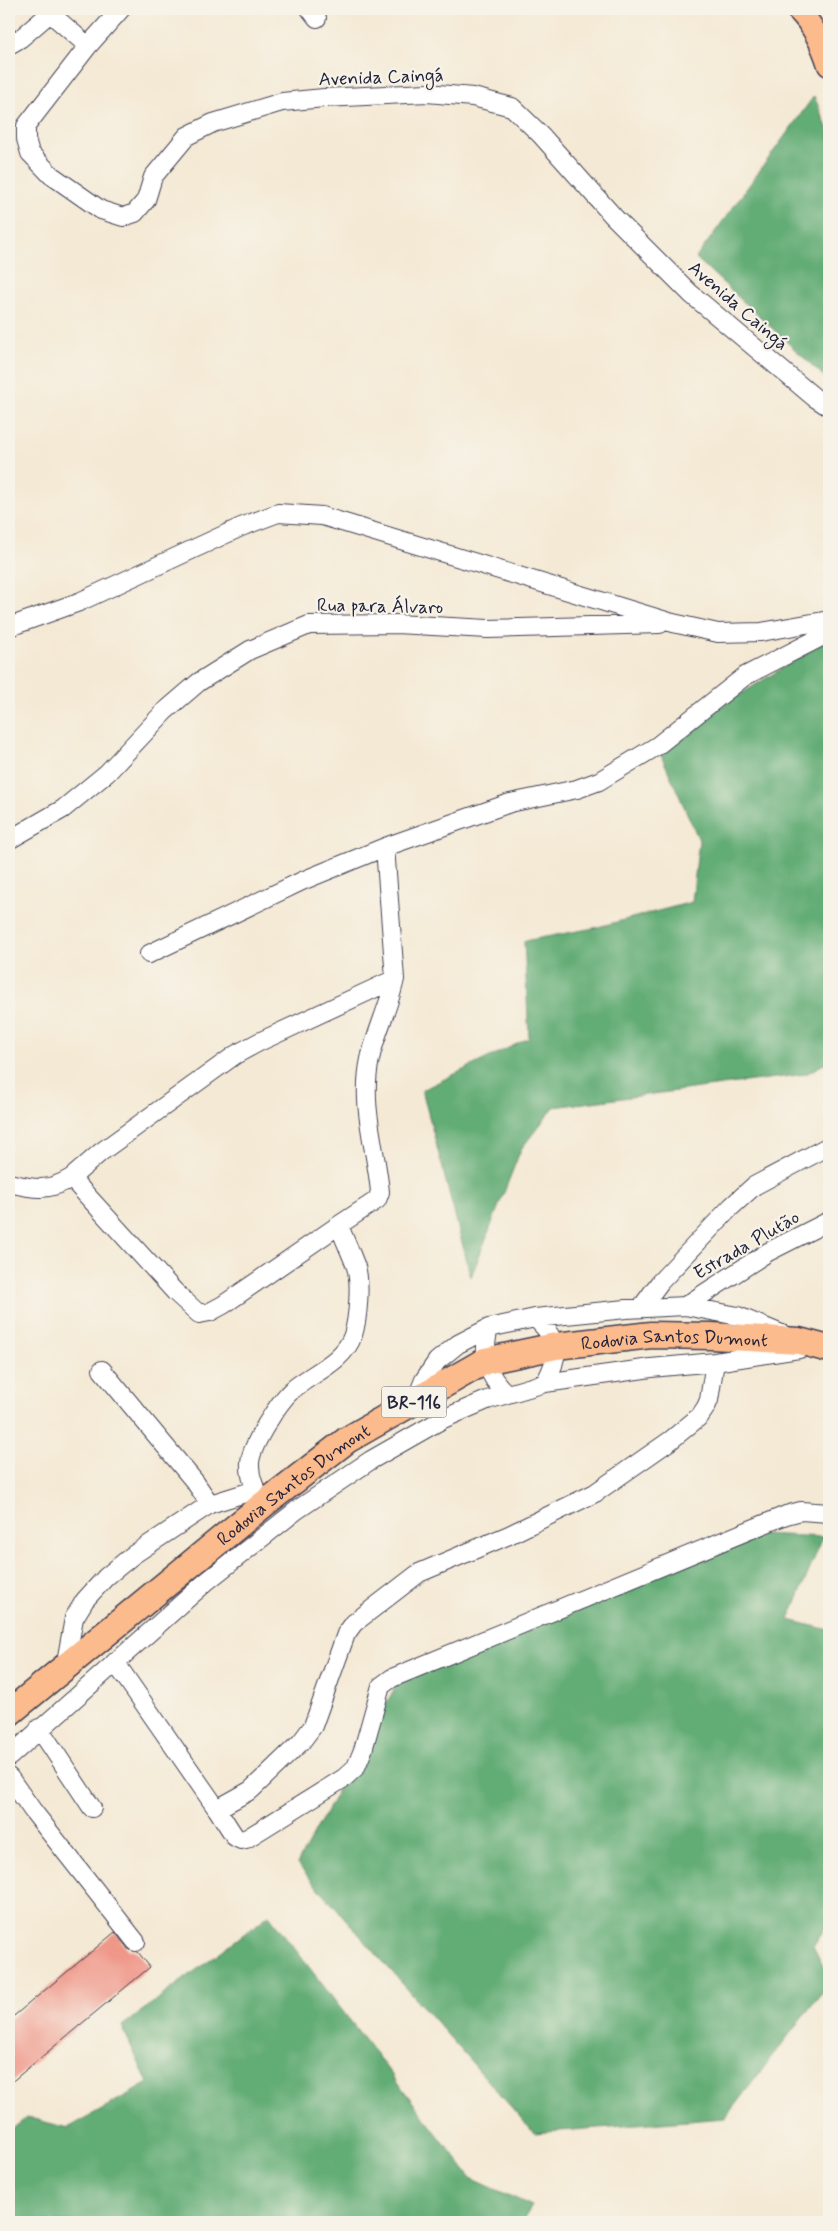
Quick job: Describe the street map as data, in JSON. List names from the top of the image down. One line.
{"streets":{"highway":["Rodovia Santos Dumont","BR-116"],"street":["Avenida Caingá","Rua para Álvaro","Estrada Plutão"]}}
